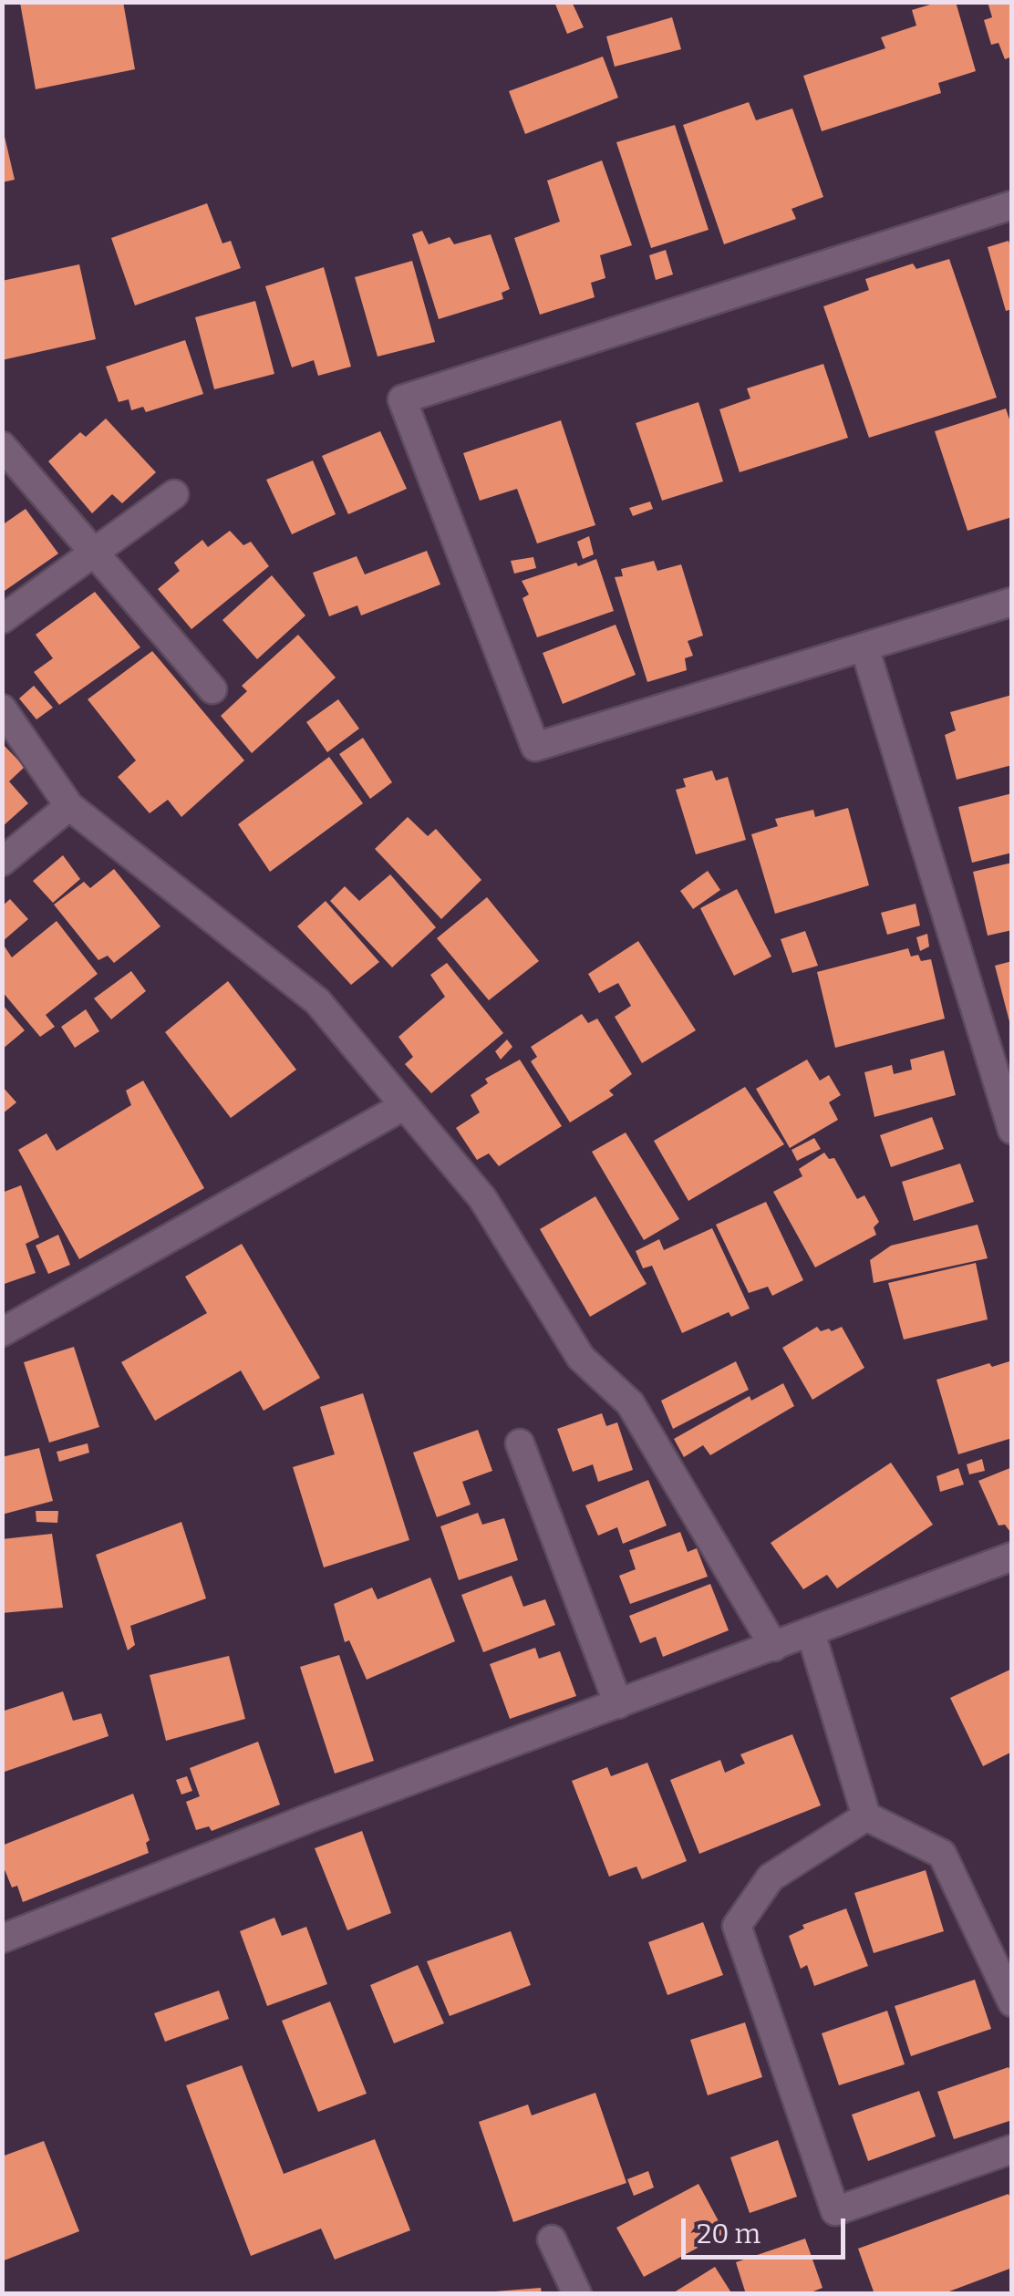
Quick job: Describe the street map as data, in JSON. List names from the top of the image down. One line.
{"scale_bar":"20 m"}
